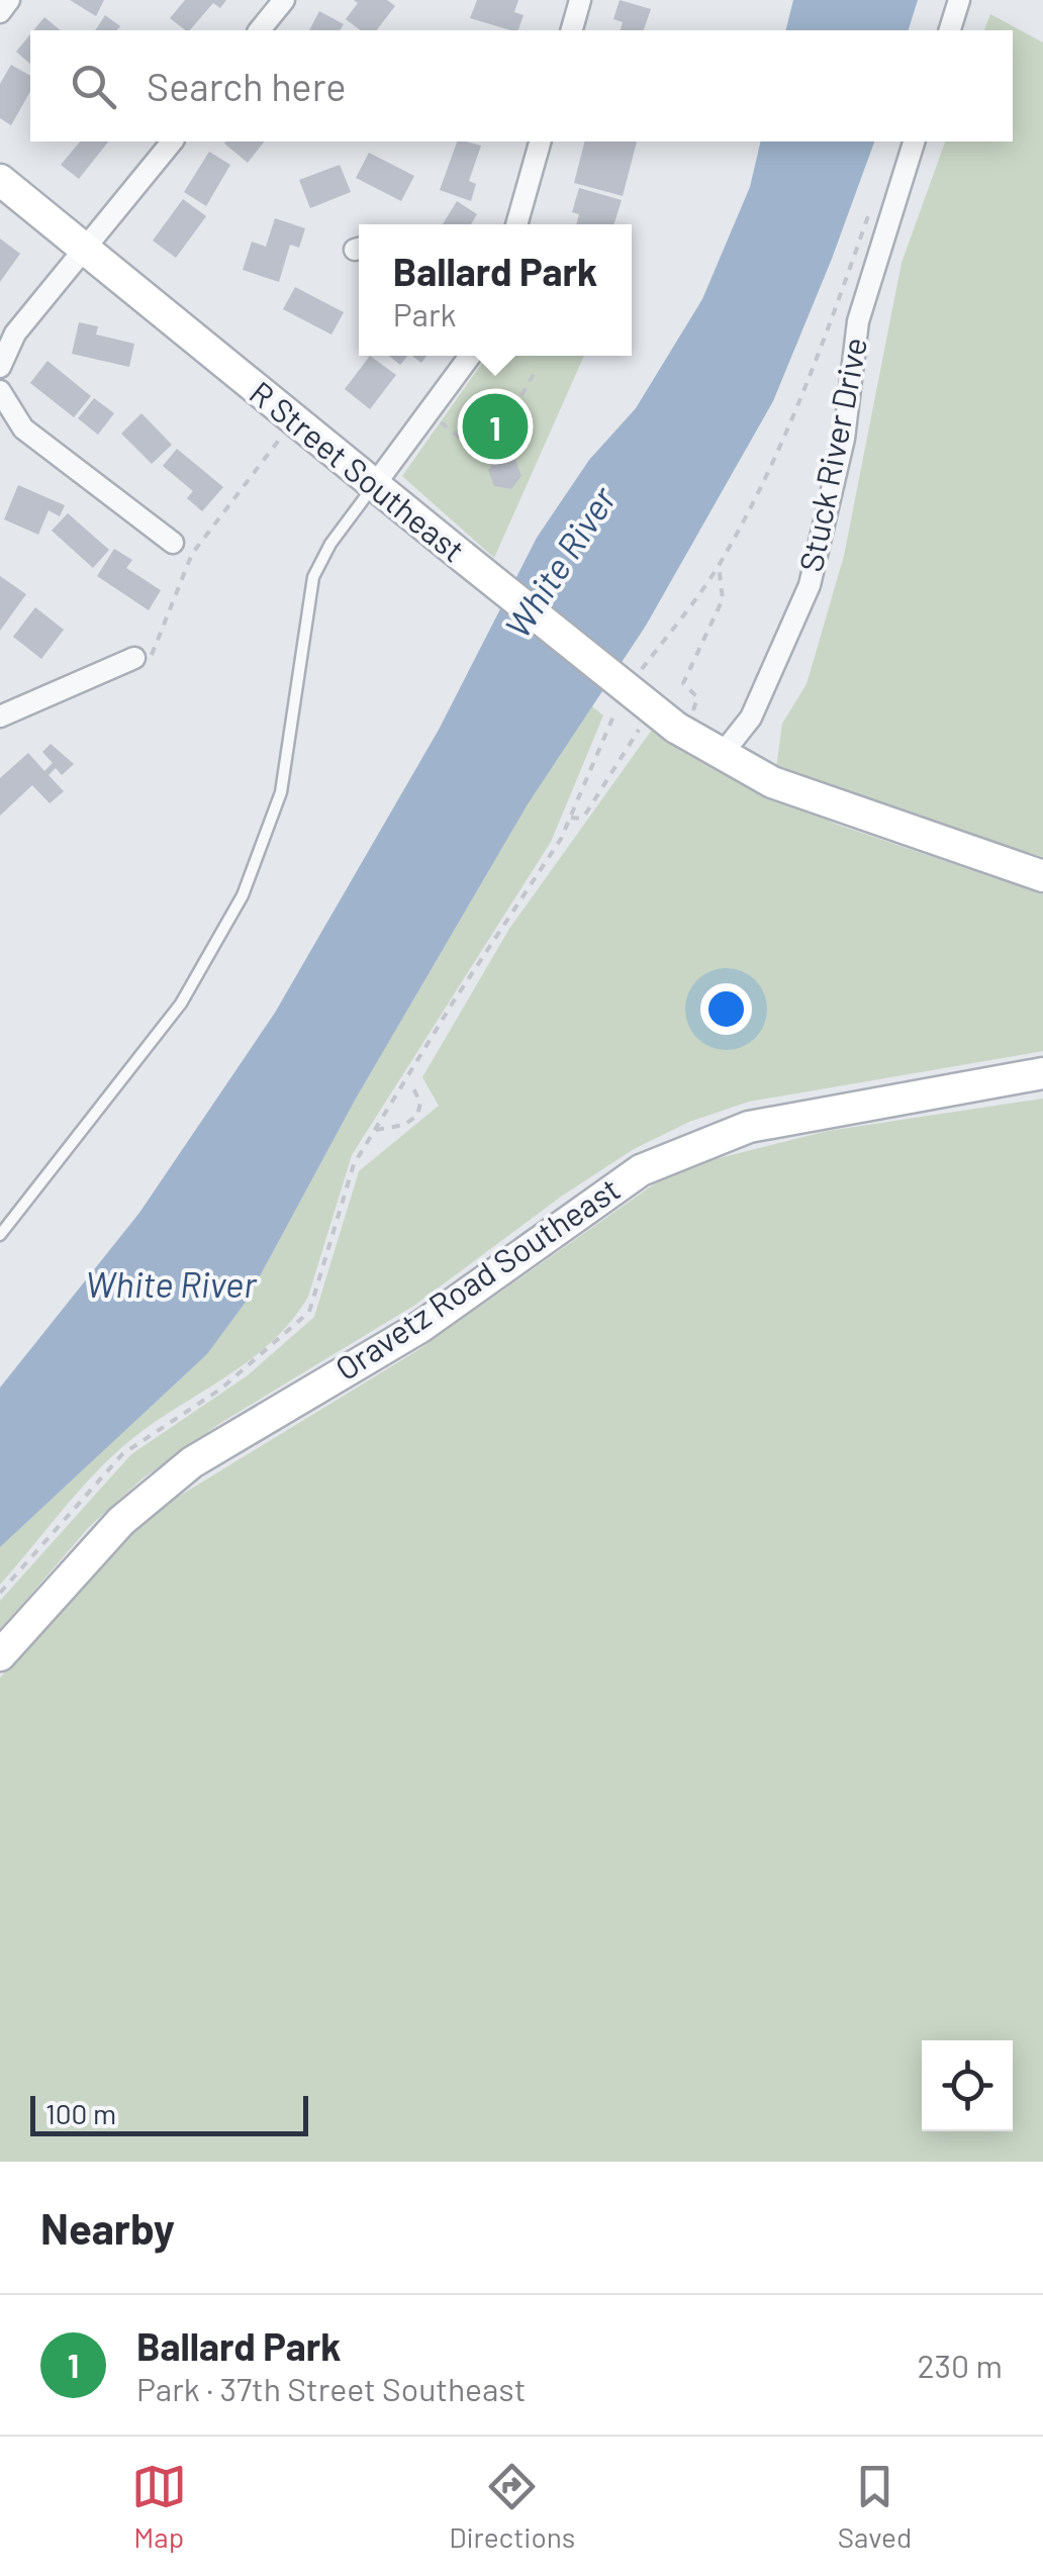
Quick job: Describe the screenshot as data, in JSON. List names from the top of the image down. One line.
{"streets":{"street":["Stuck River Drive","R Street Southeast","Oravetz Road Southeast"]},"crossings":[["Stuck River Drive","R Street Southeast"]],"water":["White River"],"scale_bar":"100 m","page":{"search":"Search here","popup":["Ballard Park","Park"],"pins":"1","scale":"100 m","heading":"Nearby","list":[{"mark":"1","name":"Ballard Park","note":"Park · 37th Street Southeast","value":"230 m"}],"nav":["Map","Directions","Saved"]}}
